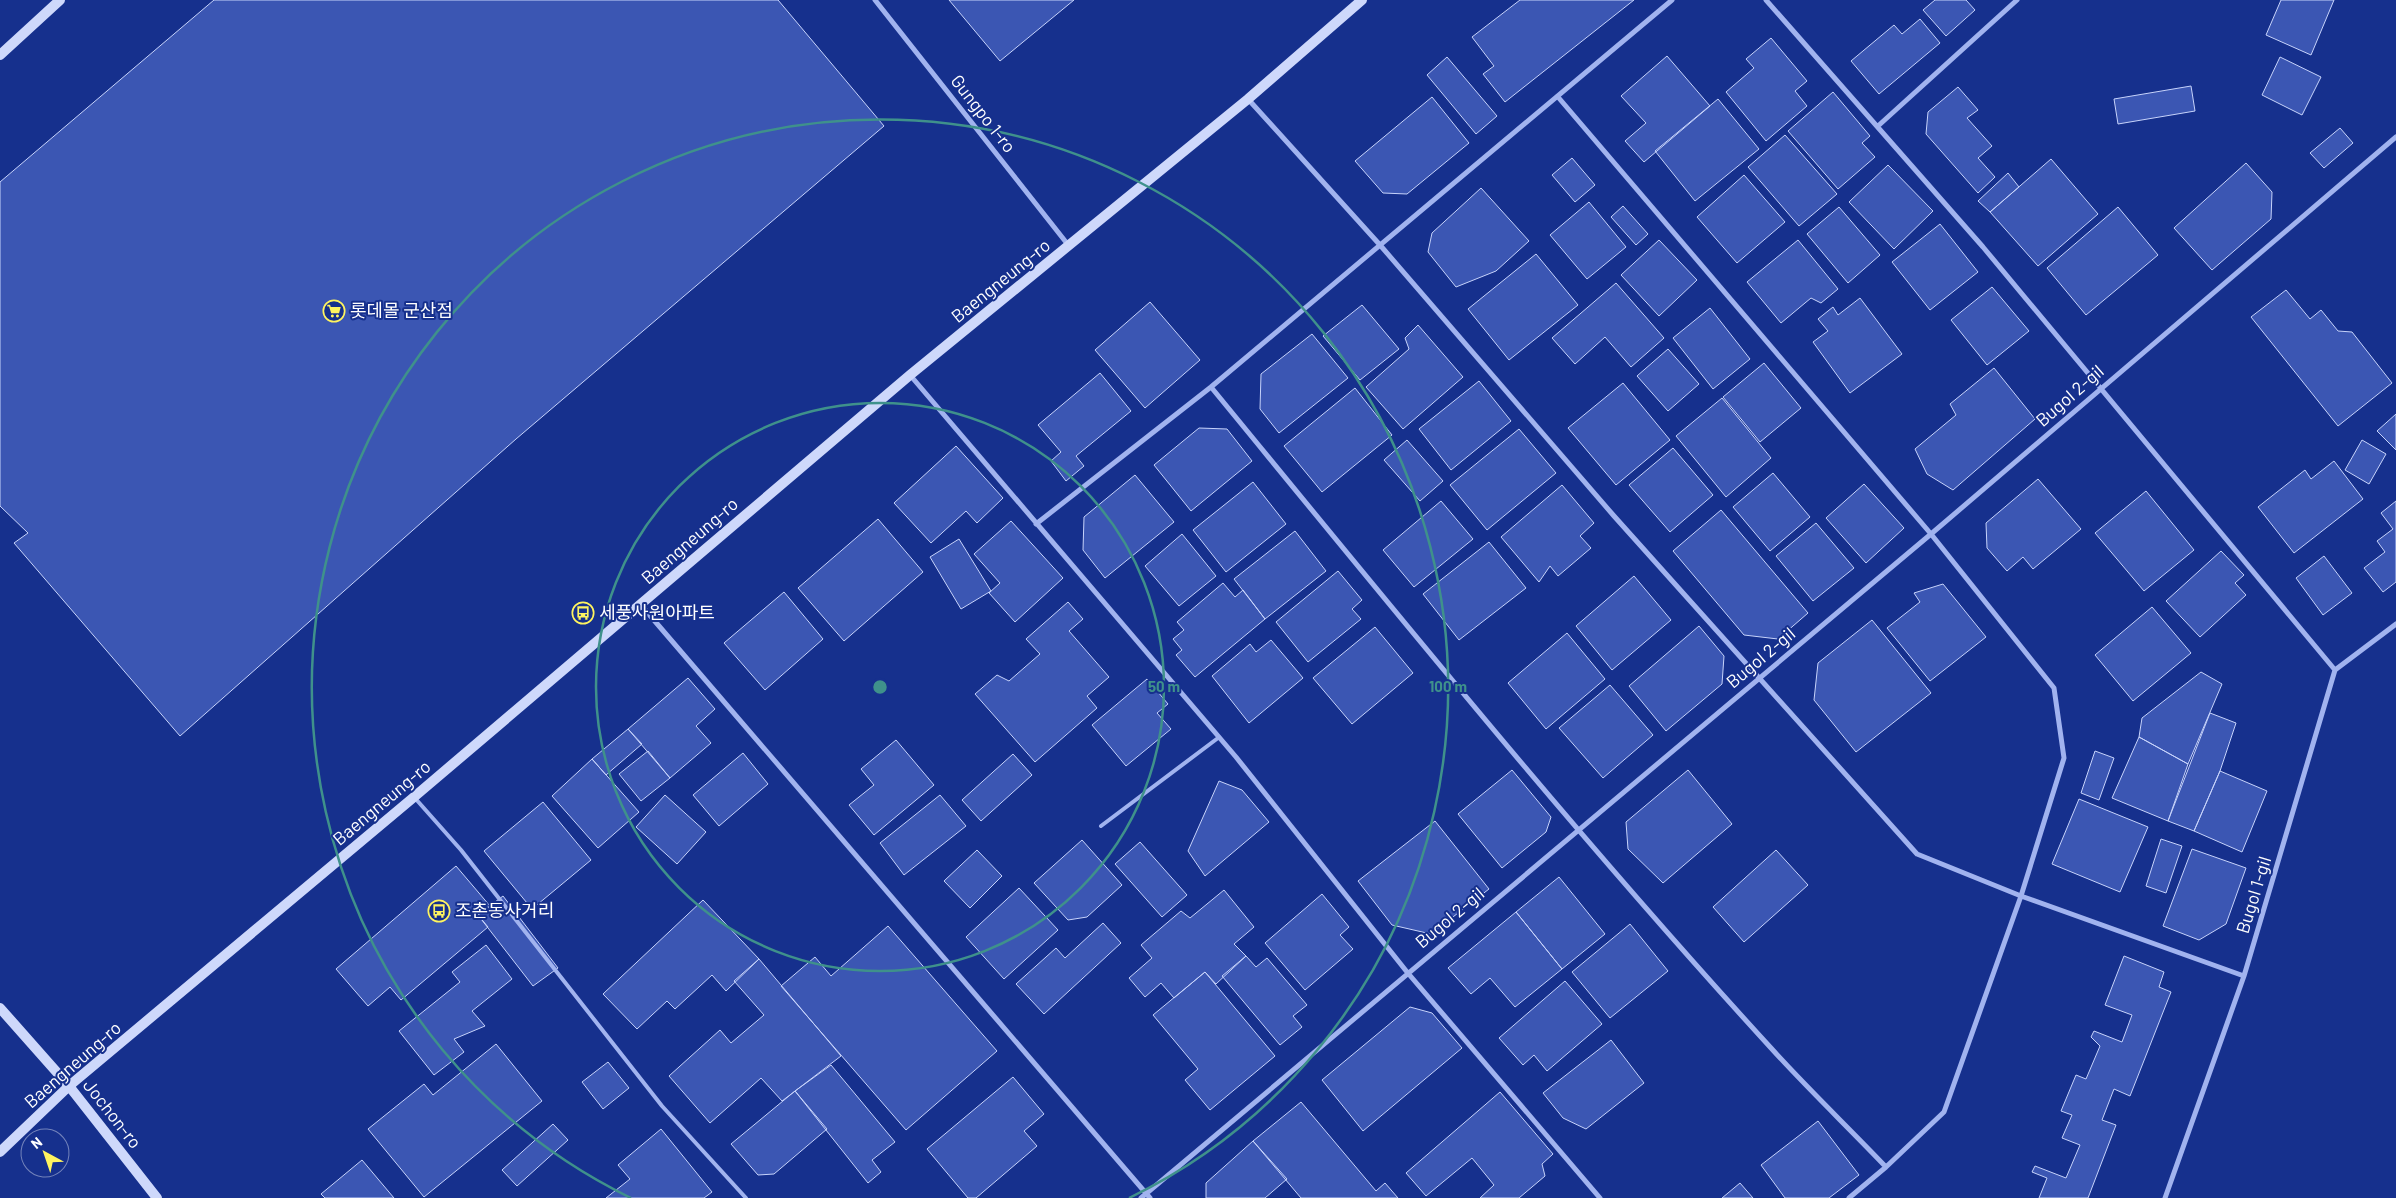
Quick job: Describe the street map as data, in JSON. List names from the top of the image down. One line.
{"streets":{"street":["Gungpo 1-ro","Baengneung-ro","Bugol 2-gil","Bugol 1-gil","Jochon-ro"]},"crossings":[["Gungpo 1-ro","Baengneung-ro"],["Baengneung-ro","Jochon-ro"]],"places":{"supermarket":["롯데몰 군산점"],"bus stop":["세풍사원아파트","조촌동사거리"]},"north":"top left","rings":["50 m","100 m"]}
